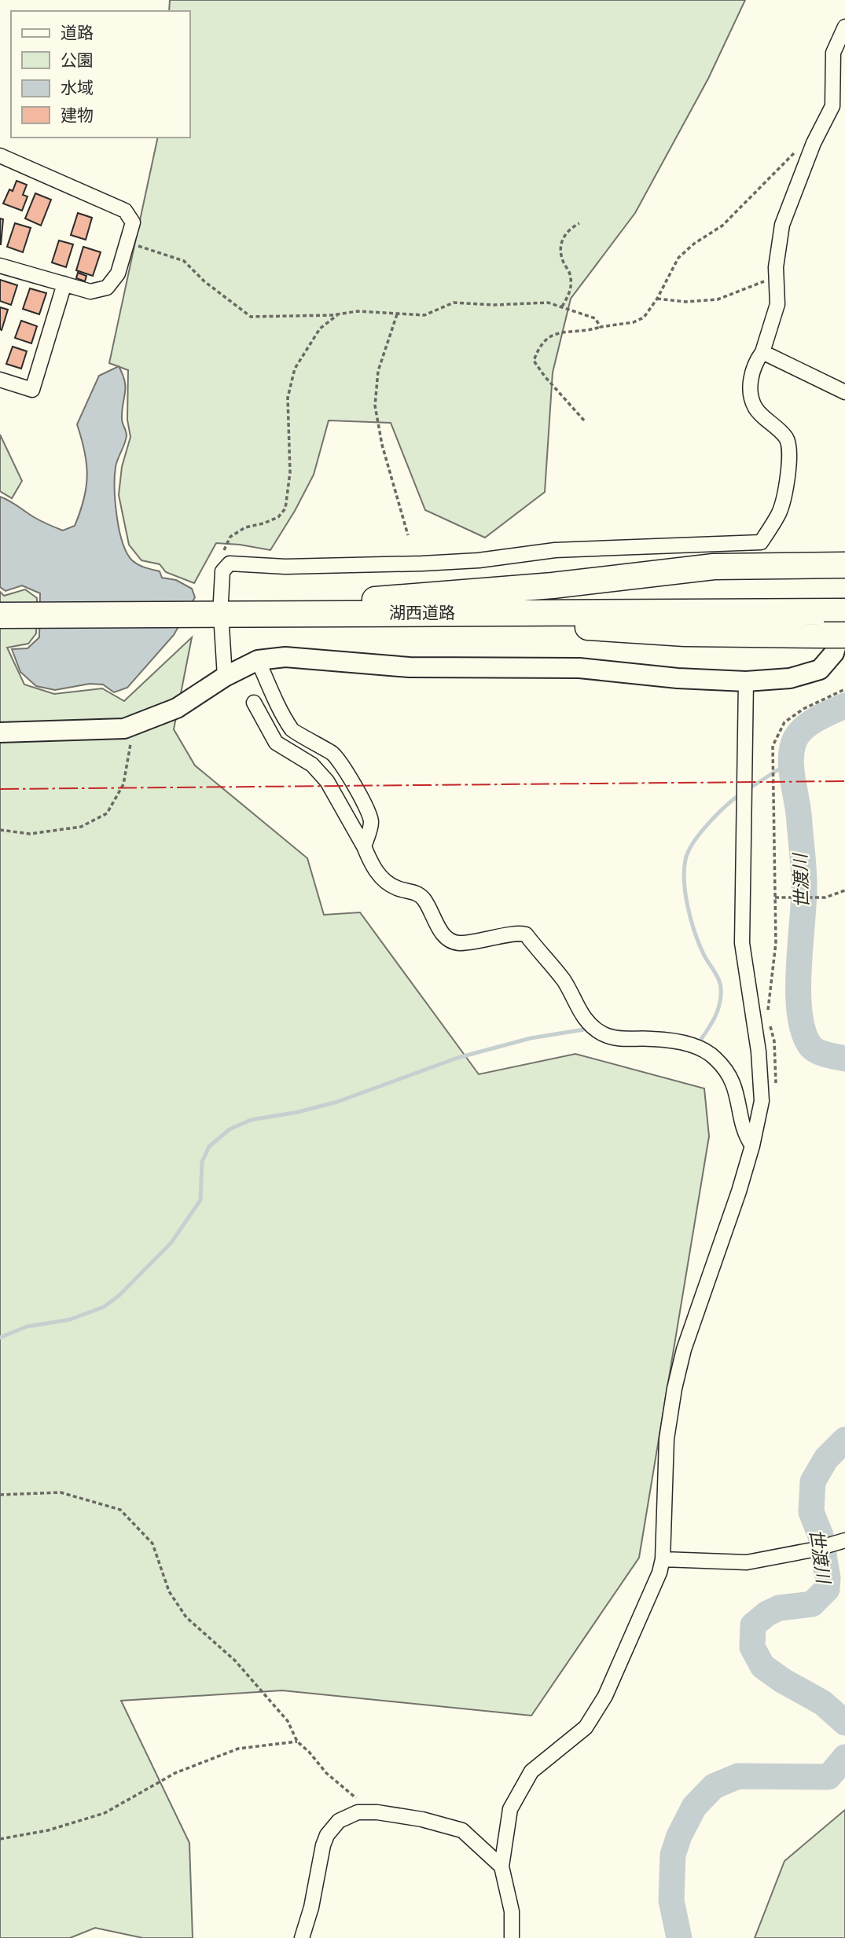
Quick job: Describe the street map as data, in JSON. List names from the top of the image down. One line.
{"streets":{"highway":["湖西道路"]},"water":["世渡川"],"legend":["道路","公園","水域","建物"]}
